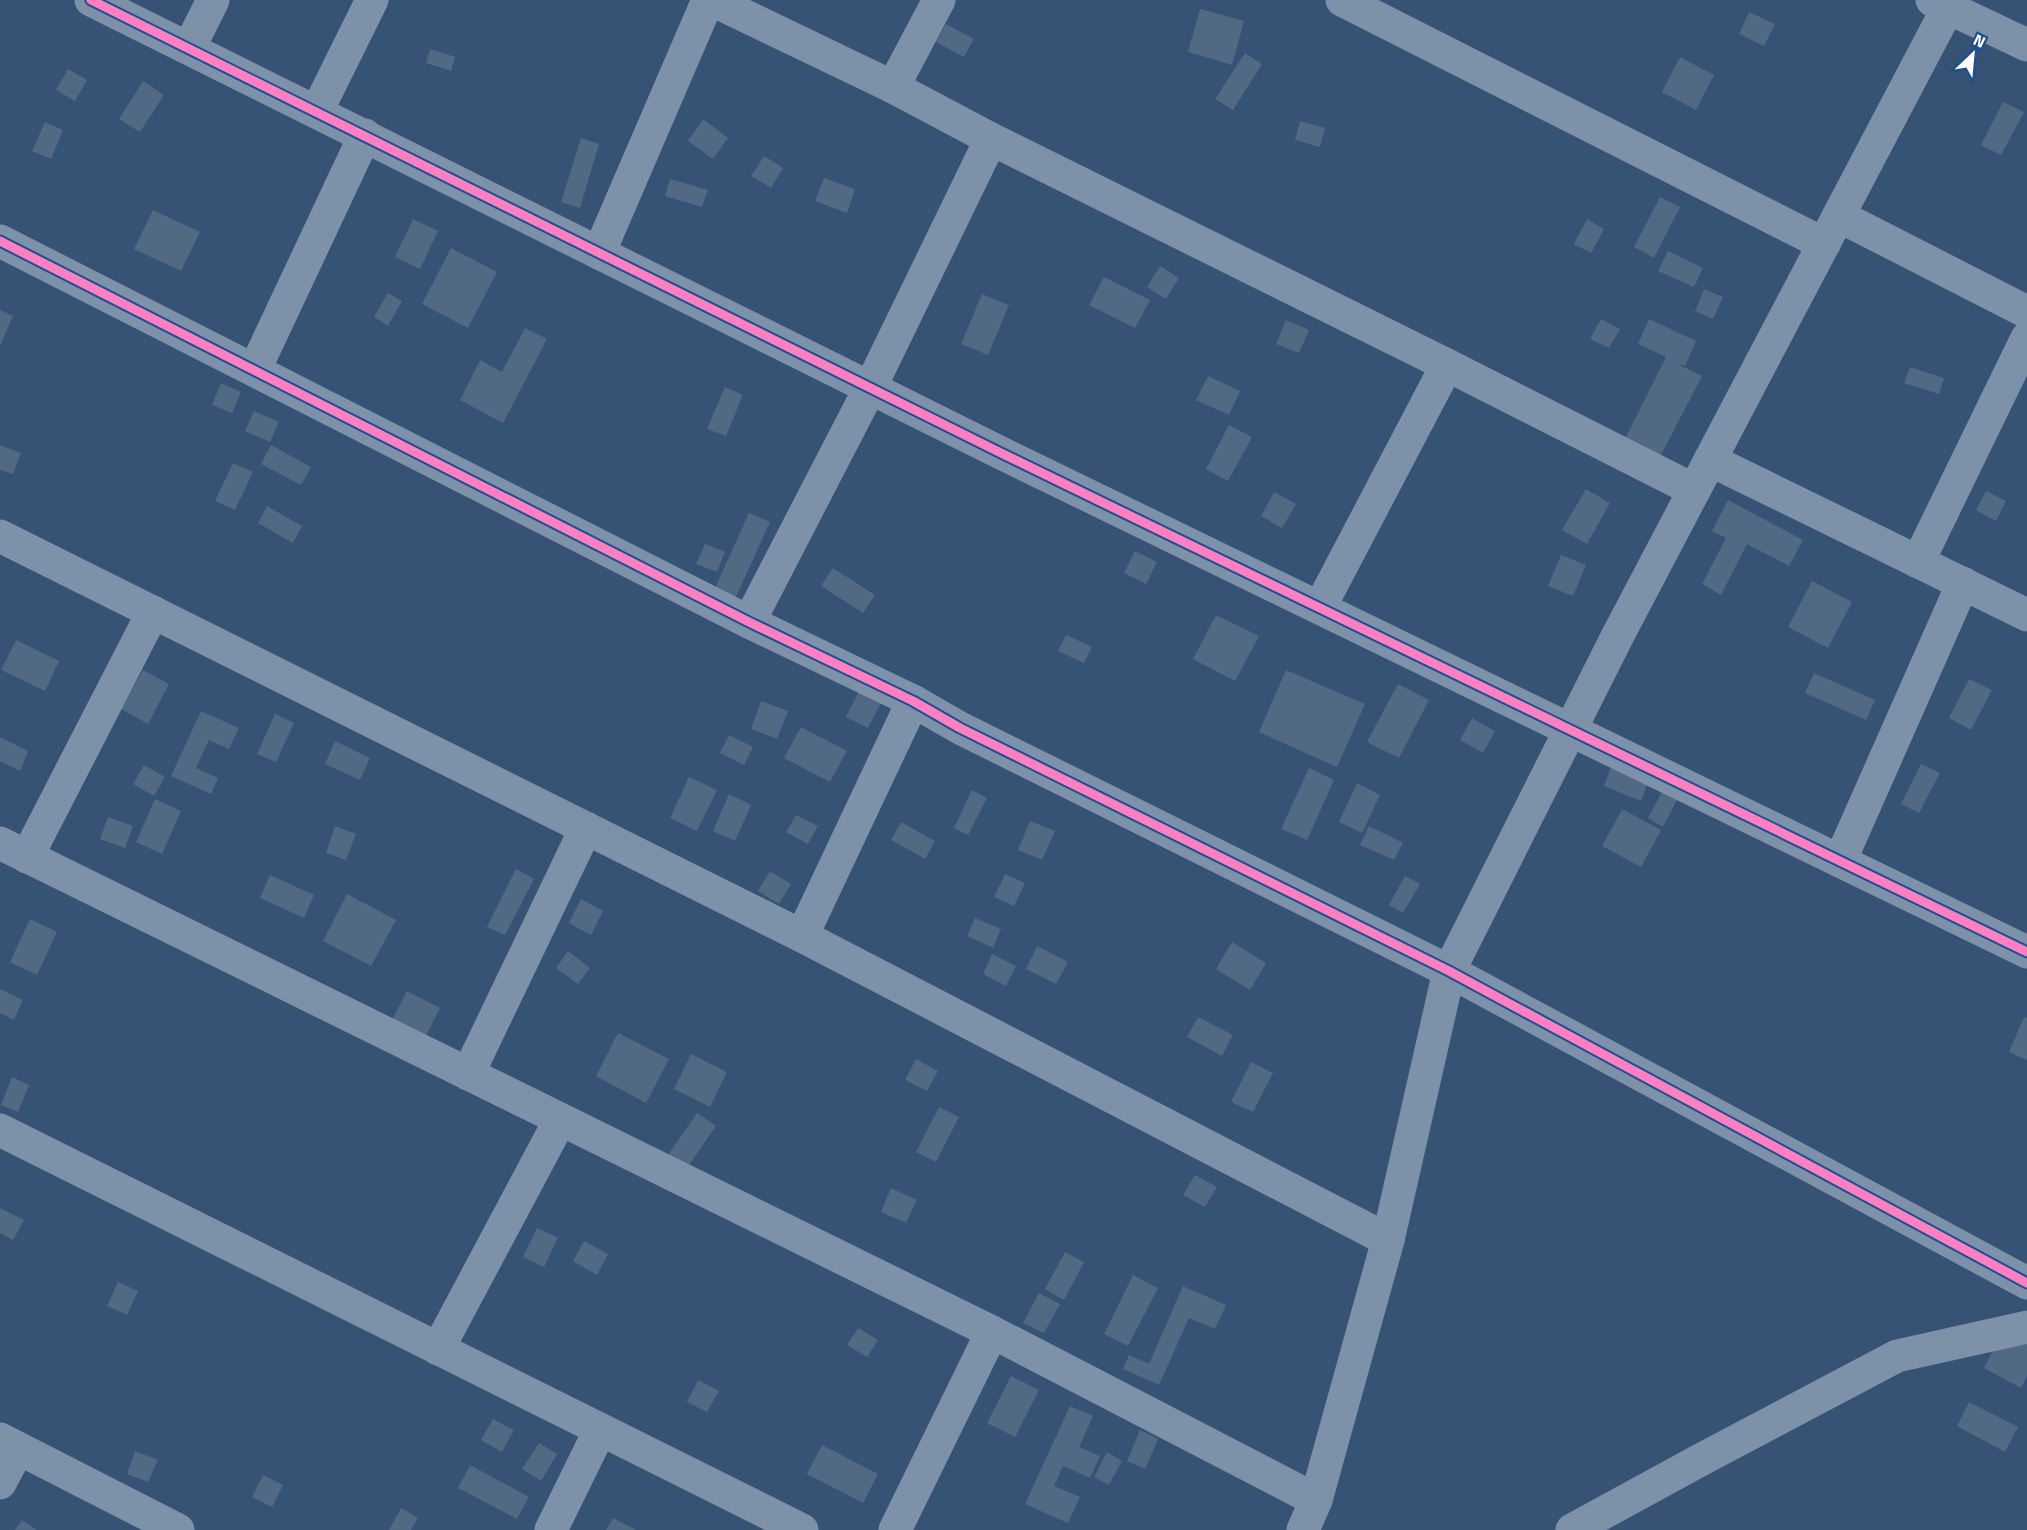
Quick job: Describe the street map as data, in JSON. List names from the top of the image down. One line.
{"north":"top right"}
